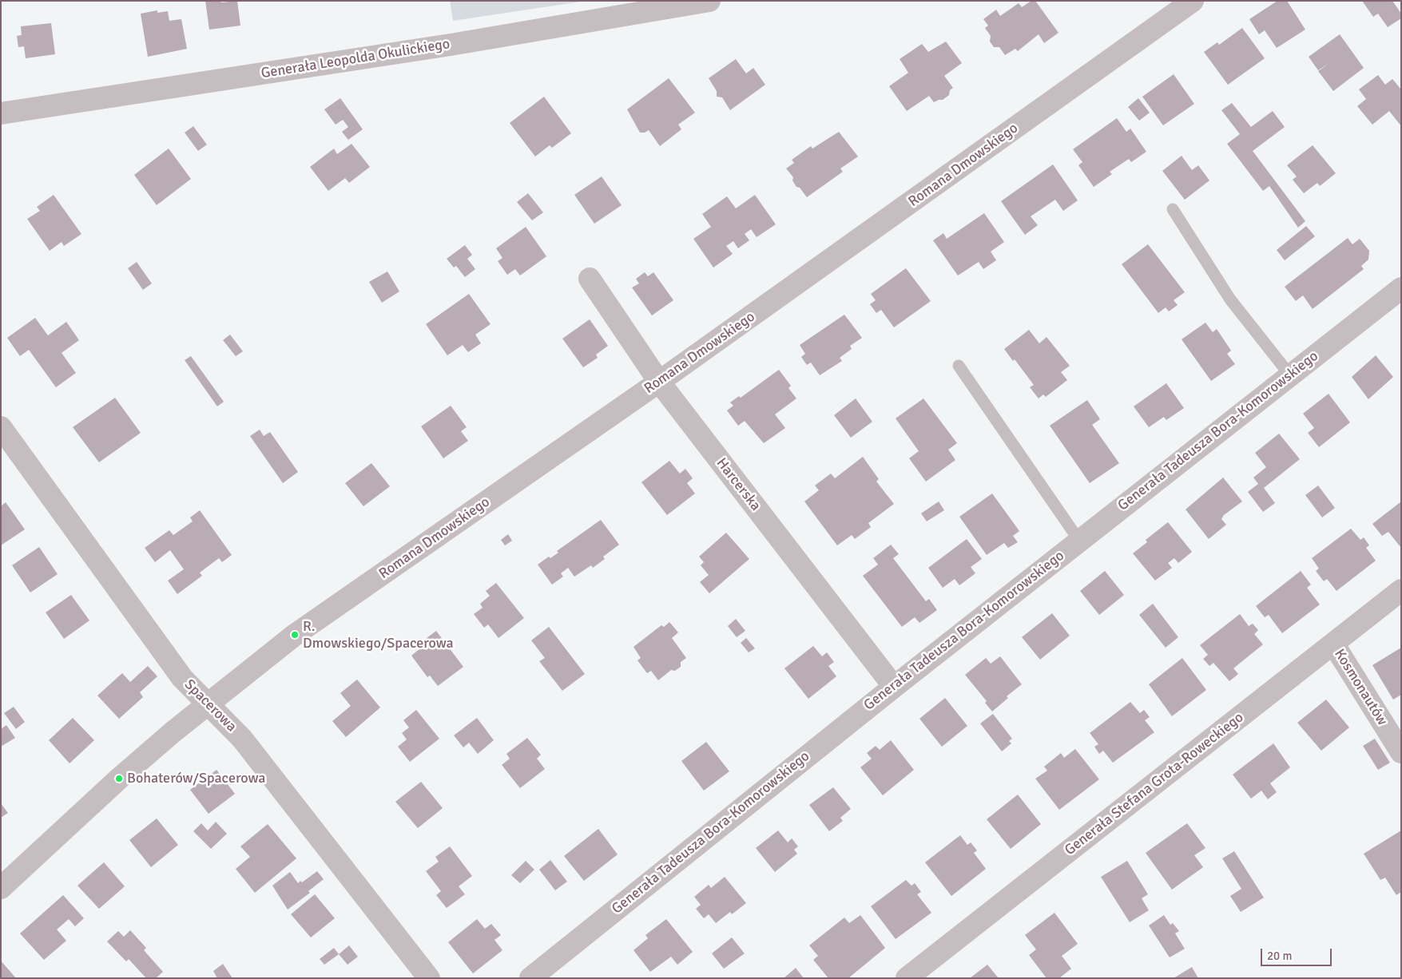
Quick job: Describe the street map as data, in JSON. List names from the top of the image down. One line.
{"streets":{"street":["Generała Leopolda Okulickiego","Romana Dmowskiego","Generała Tadeusza Bora-Komorowskiego","Harcerska","Kosmonautów","Spacerowa","Generała Stefana Grota-Roweckiego"]},"crossings":[["Romana Dmowskiego","Harcerska"],["Romana Dmowskiego","Spacerowa"],["Generała Tadeusza Bora-Komorowskiego","Harcerska"],["Kosmonautów","Generała Stefana Grota-Roweckiego"]],"places":["R. Dmowskiego/Spacerowa","Bohaterów/Spacerowa"],"scale_bar":"20 m"}
